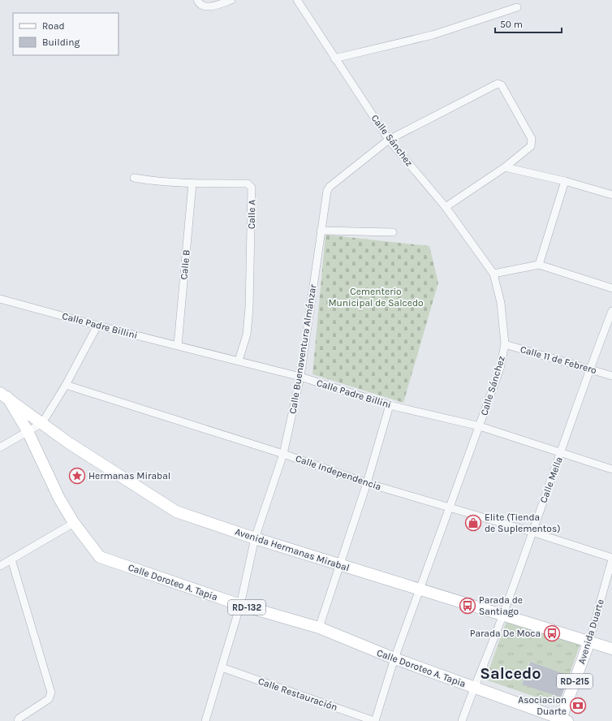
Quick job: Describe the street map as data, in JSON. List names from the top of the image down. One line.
{"streets":{"main road":["Avenida Hermanas Mirabal","Calle Doroteo A. Tapia","RD-132","Avenida Duarte","RD-215"],"street":["Calle Sánchez","Calle A","Calle B","Calle Padre Billini","Calle Buenaventura Almánzar","Calle 11 de Febrero","Calle Independencia","Calle Mella","Calle Restauración"]},"crossings":[["Calle Sánchez","Calle Padre Billini"],["Calle Sánchez","Calle Buenaventura Almánzar"],["Calle Sánchez","Calle 11 de Febrero"],["Calle Sánchez","Calle Independencia"],["Calle Sánchez","Avenida Hermanas Mirabal"],["Calle Sánchez","Calle Doroteo A. Tapia"],["Calle Sánchez","Calle Restauración"],["Calle A","Calle B"],["Calle A","Calle Padre Billini"],["Calle B","Calle Padre Billini"],["Calle Padre Billini","Calle Buenaventura Almánzar"],["Calle Padre Billini","Calle Mella"],["Calle Buenaventura Almánzar","Calle Independencia"],["Calle Buenaventura Almánzar","Avenida Hermanas Mirabal"],["Calle Buenaventura Almánzar","Calle Doroteo A. Tapia"],["Calle Buenaventura Almánzar","Calle Restauración"],["Calle 11 de Febrero","Calle Mella"],["Calle Independencia","Calle Mella"],["Calle Independencia","Avenida Duarte"],["Calle Mella","Avenida Hermanas Mirabal"],["Calle Mella","Calle Doroteo A. Tapia"],["Avenida Hermanas Mirabal","Calle Doroteo A. Tapia"],["Avenida Hermanas Mirabal","Avenida Duarte"],["Calle Doroteo A. Tapia","Avenida Duarte"]],"districts":["Salcedo"],"parks":["Cementerio Municipal de Salcedo"],"places":{"place":["Hermanas Mirabal"],"shop":["Elite (Tienda de Suplementos)"],"bus stop":["Parada de Santiago","Parada De Moca"],"bank":["Asociacion Duarte"]},"legend":["Road","Building"],"scale_bar":"50 m"}
